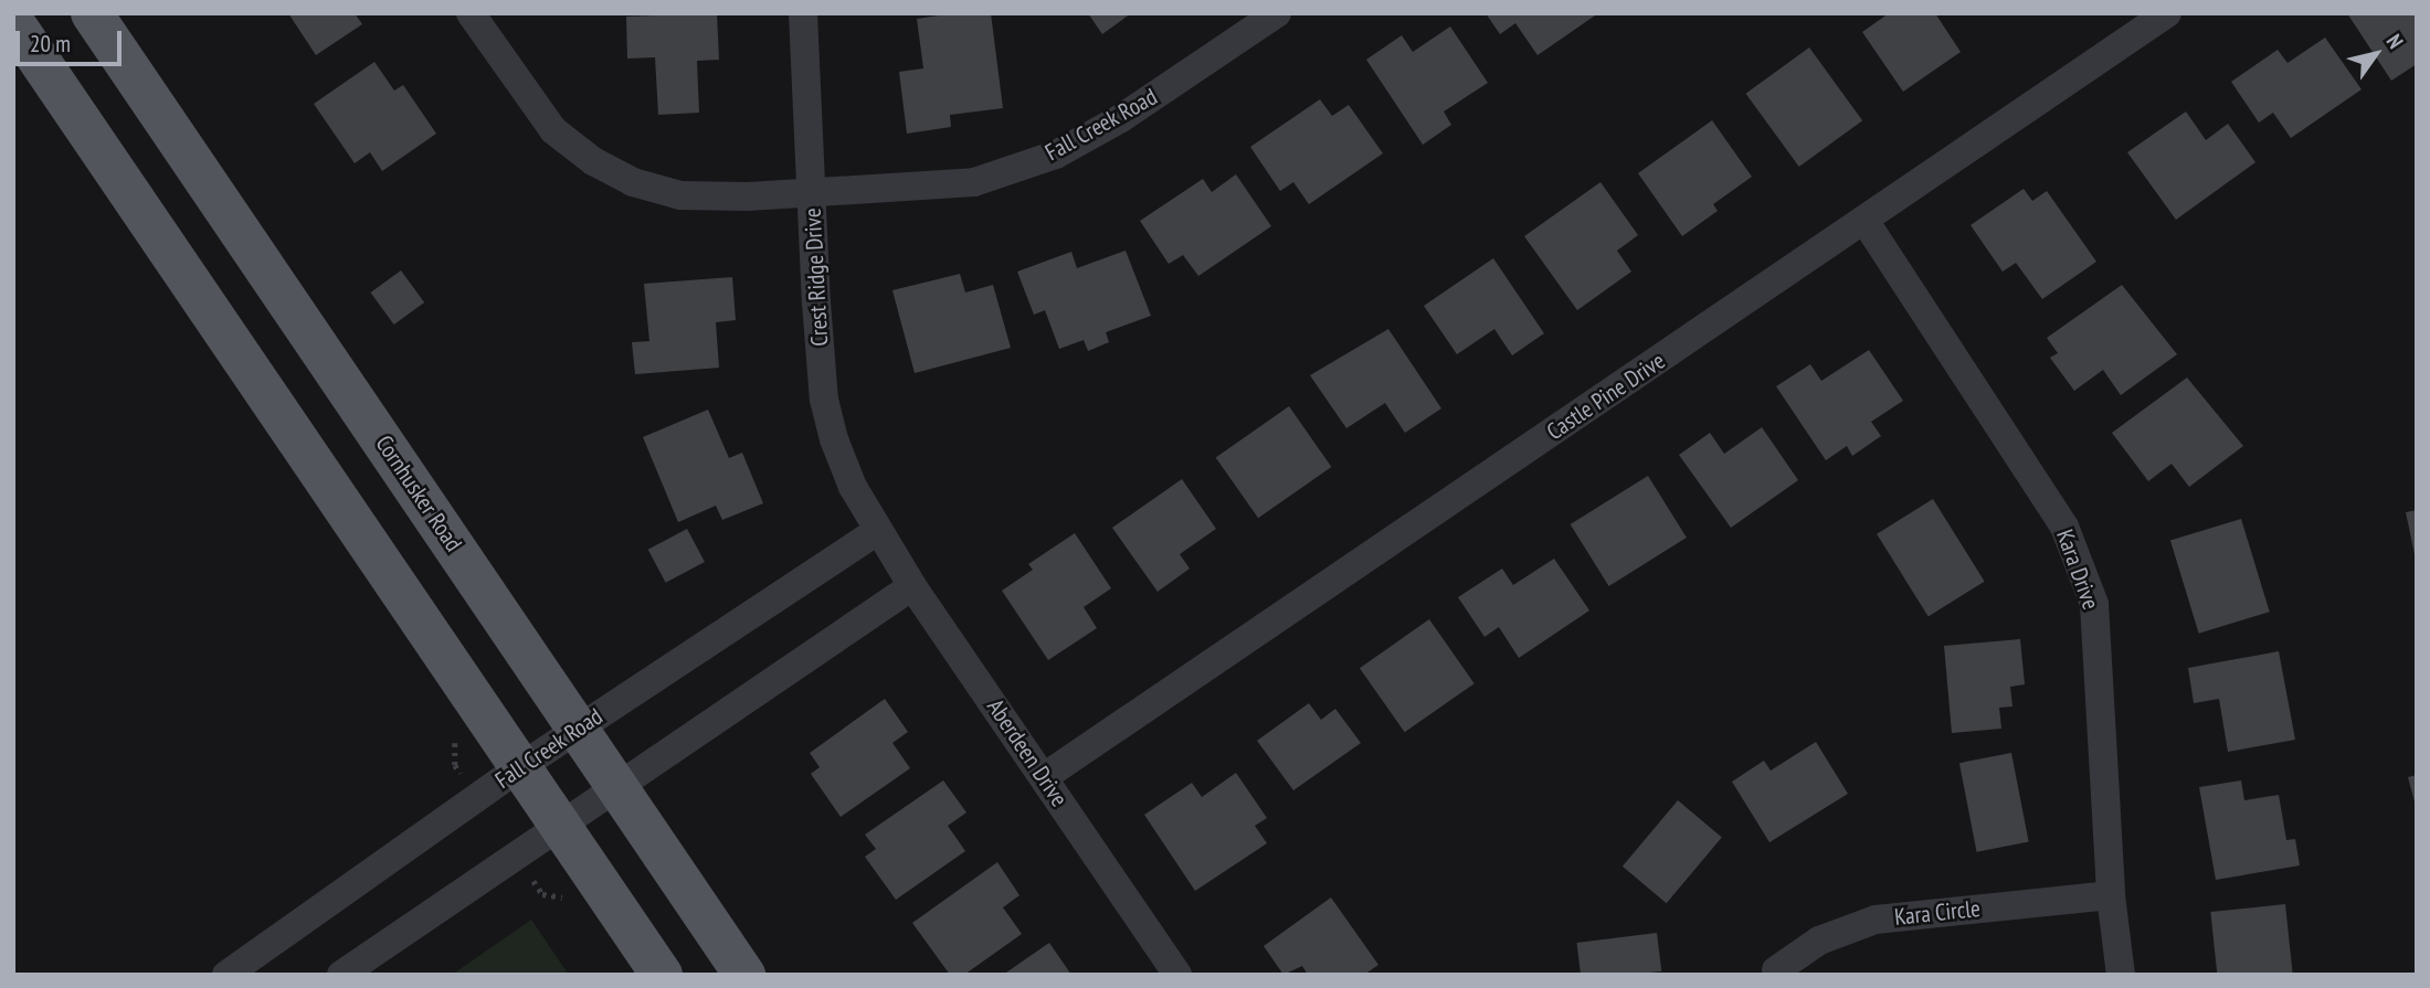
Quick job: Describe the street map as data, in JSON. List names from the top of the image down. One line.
{"streets":{"main road":["Cornhusker Road"],"street":["Fall Creek Road","Crest Ridge Drive","Castle Pine Drive","Kara Drive","Aberdeen Drive","Kara Circle"]},"crossings":[["Fall Creek Road","Crest Ridge Drive"],["Fall Creek Road","Cornhusker Road"],["Fall Creek Road","Aberdeen Drive"],["Crest Ridge Drive","Aberdeen Drive"],["Castle Pine Drive","Kara Drive"],["Castle Pine Drive","Aberdeen Drive"],["Kara Drive","Kara Circle"]],"scale_bar":"20 m","north":"top right"}
